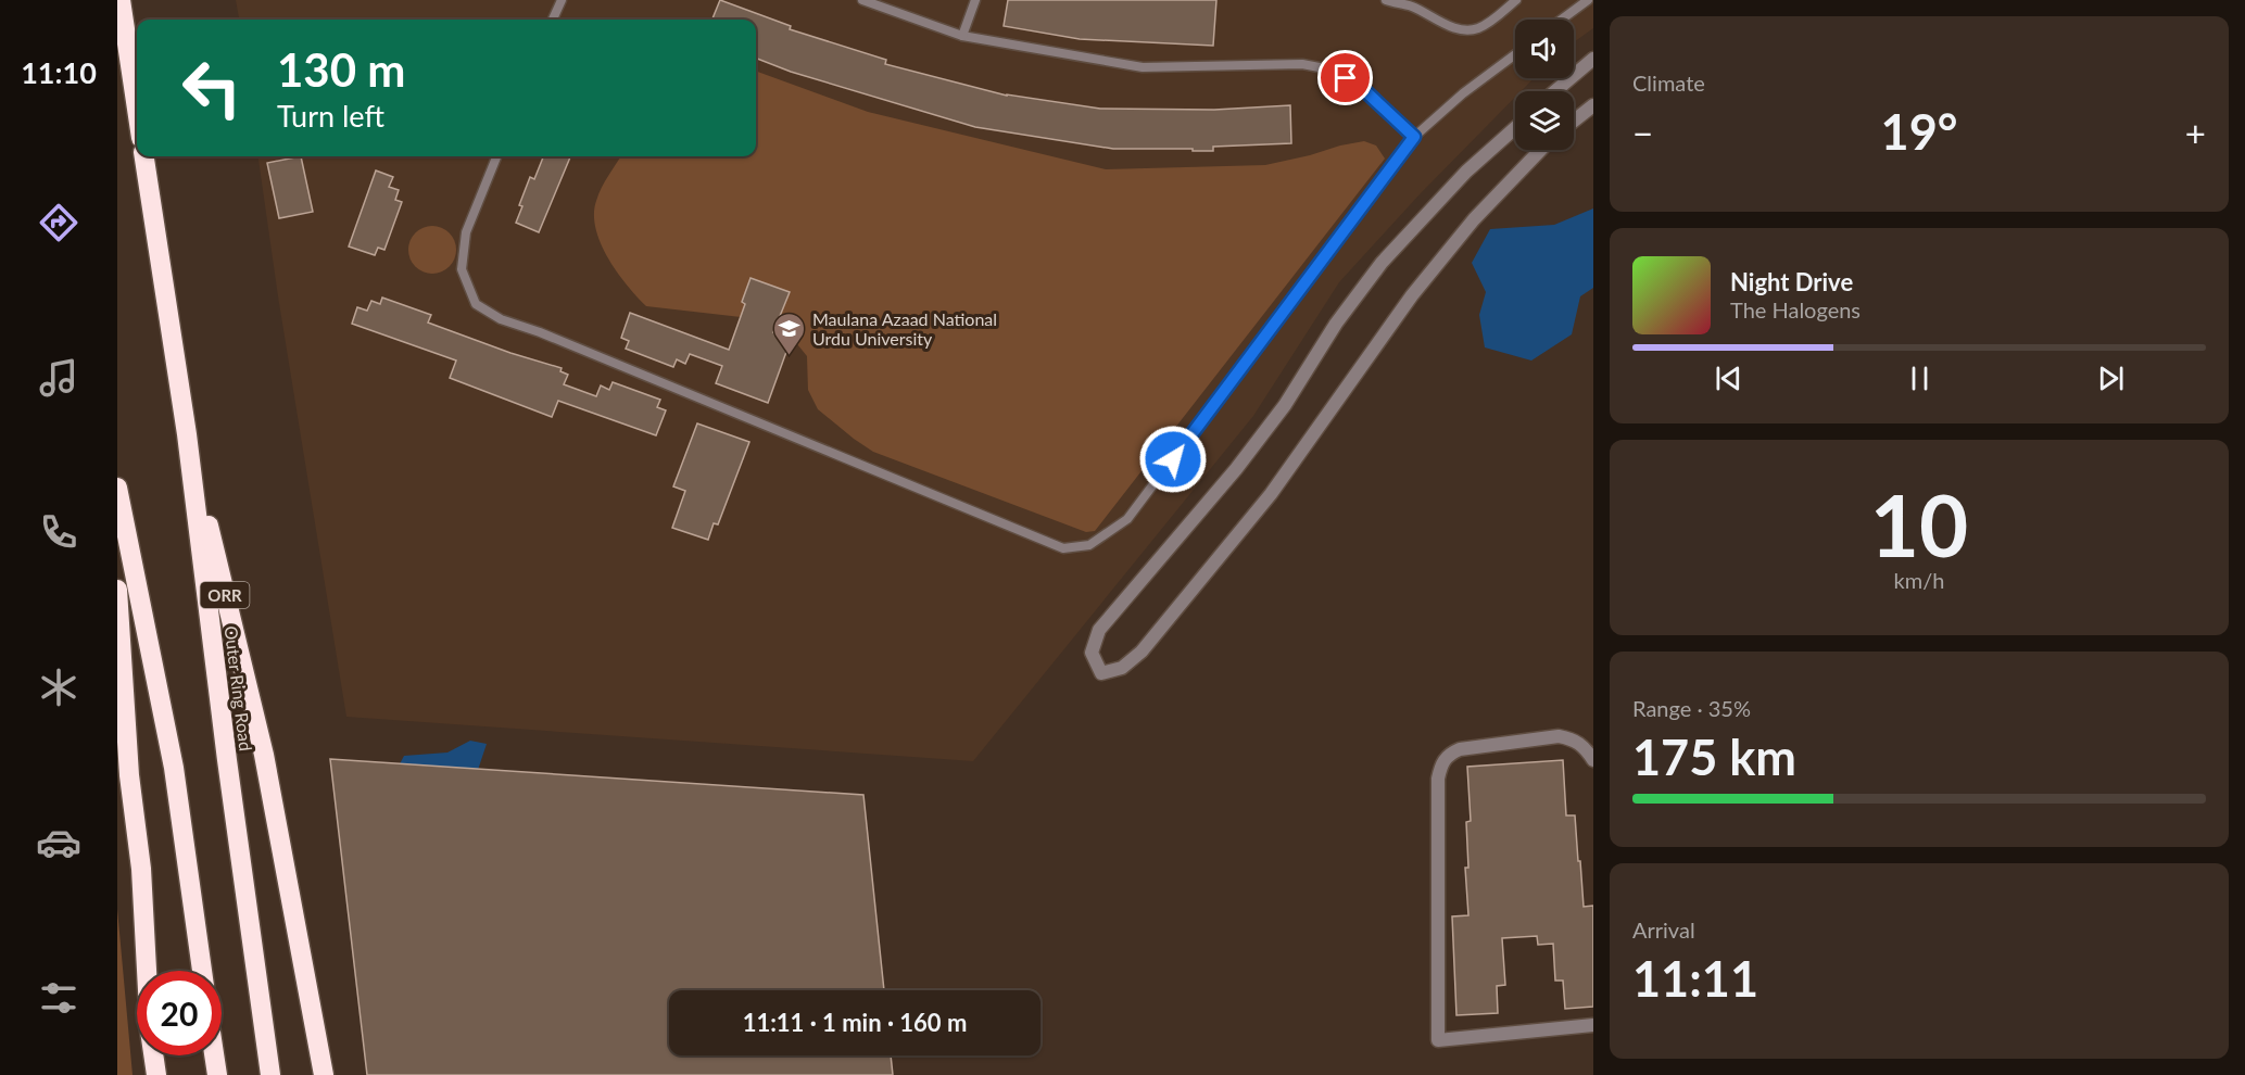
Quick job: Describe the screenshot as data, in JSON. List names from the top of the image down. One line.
{"streets":{"highway":["ORR","Outer Ring Road"]},"crossings":[["ORR","Outer Ring Road"]],"places":{"school or university":["Maulana Azaad National Urdu University"]},"page":{"tabs":"11:10","tile":["Climate",["10","km/h"],["Range · 35%","175 km"],["Arrival","11:11"]],"turn":["130 m","Turn left"],"heat":["−","19°","+"],"song":["Night Drive","The Halogens"],"limit":"20","trip":"11:11 · 1 min · 160 m"}}
